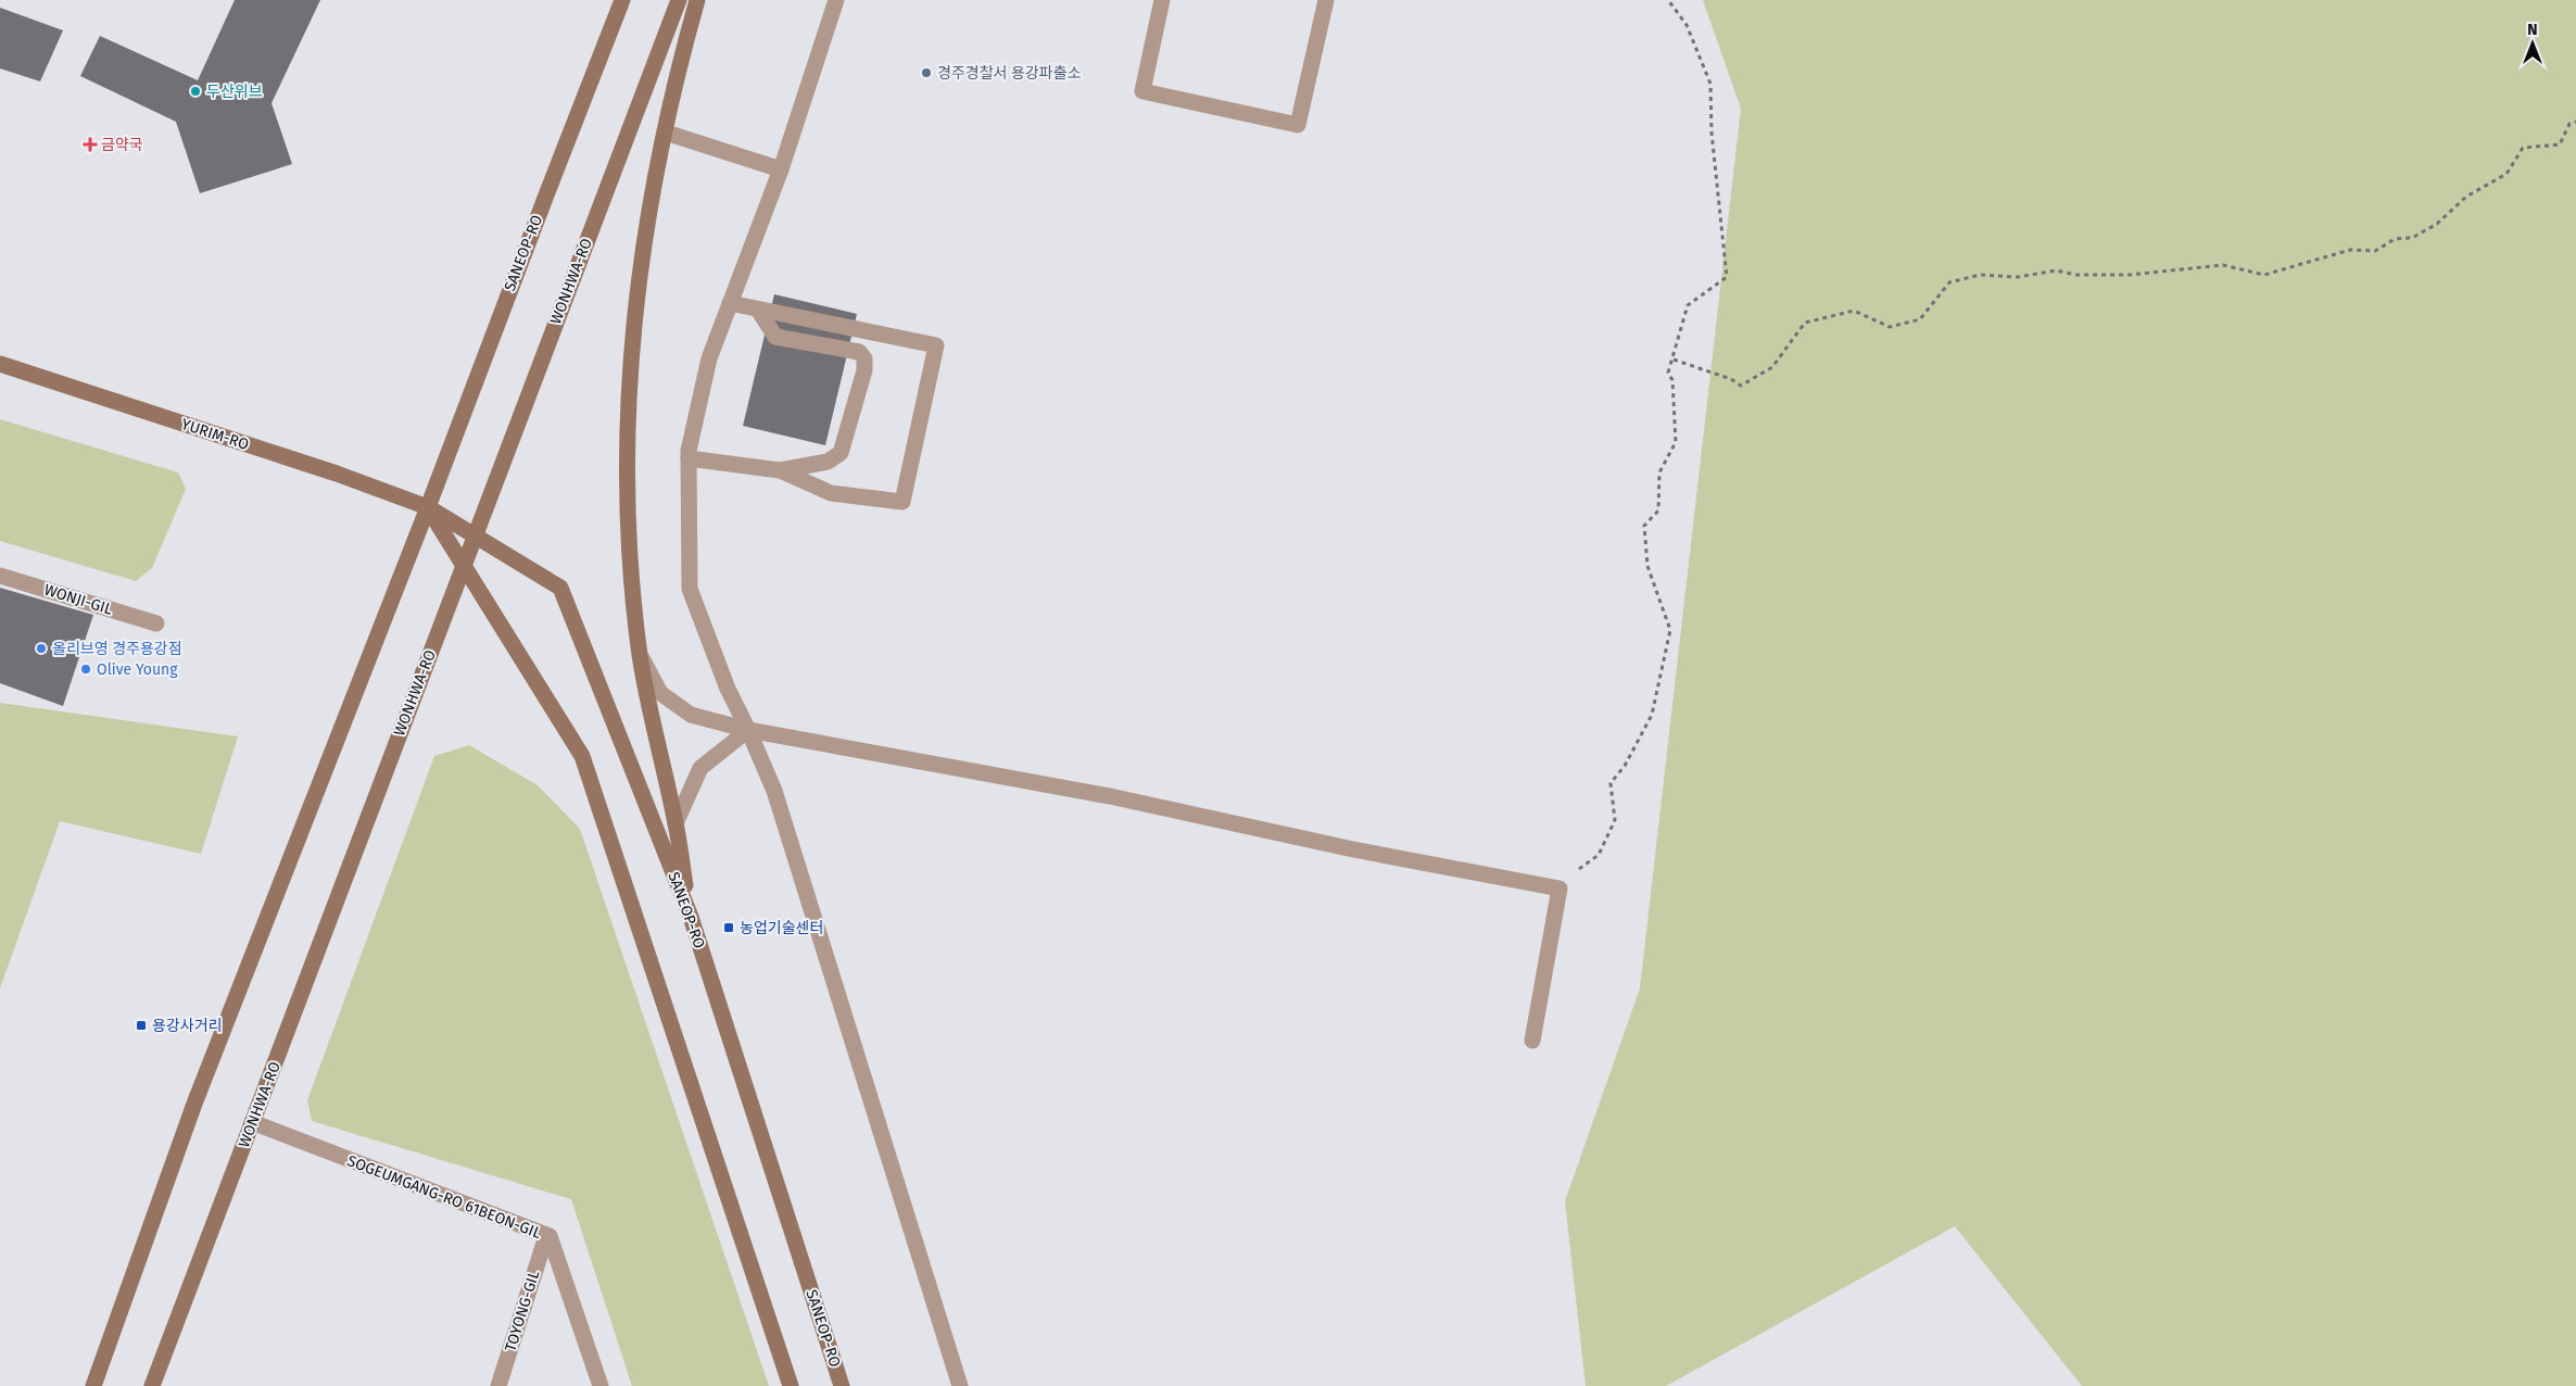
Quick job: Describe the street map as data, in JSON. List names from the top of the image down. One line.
{"streets":{"street":["SANEOP-RO","WONHWA-RO","YURIM-RO","WONJI-GIL","SOGEUMGANG-RO 61BEON-GIL","TOYONG-GIL"]},"crossings":[["SANEOP-RO","WONHWA-RO"],["SANEOP-RO","YURIM-RO"],["WONHWA-RO","SOGEUMGANG-RO 61BEON-GIL"],["SOGEUMGANG-RO 61BEON-GIL","TOYONG-GIL"]],"places":{"other":["경주경찰서 용강파출소","두산위브","올리브영 경주용강점","Olive Young"],"health":["금약국"],"transit":["농업기술센터","용강사거리"]},"north":"top"}
